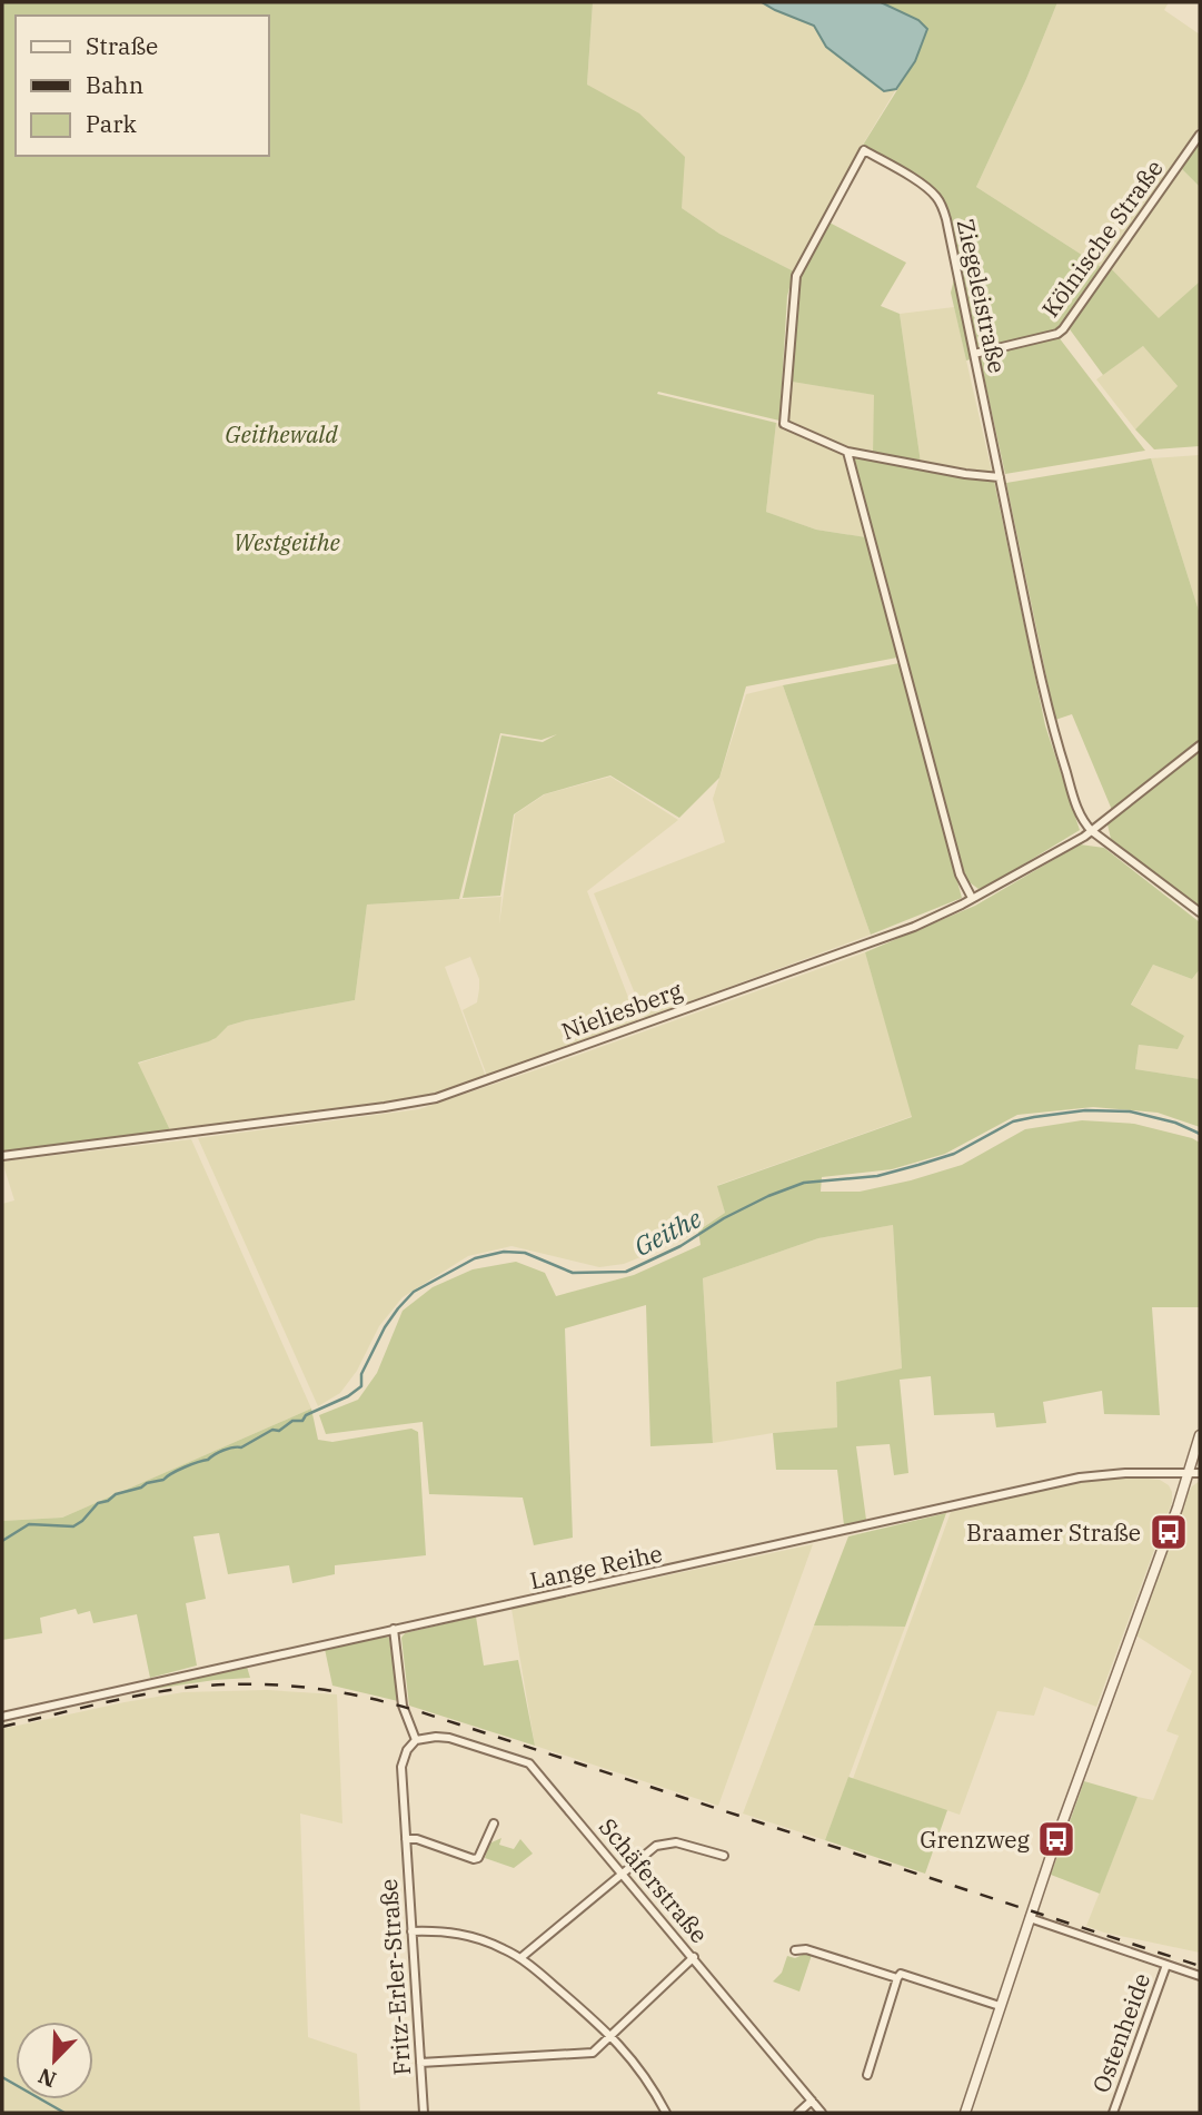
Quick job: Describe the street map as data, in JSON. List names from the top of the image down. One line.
{"streets":{"street":["Kölnische Straße","Ziegeleistraße","Nieliesberg","Lange Reihe","Schäferstraße","Fritz-Erler-Straße","Ostenheide"]},"crossings":[["Kölnische Straße","Ziegeleistraße"],["Ziegeleistraße","Nieliesberg"],["Schäferstraße","Fritz-Erler-Straße"]],"water":["Geithe"],"parks":["Geithewald","Westgeithe"],"places":{"bus stop":["Braamer Straße","Grenzweg"]},"legend":["Straße","Bahn","Park"],"north":"bottom left"}
